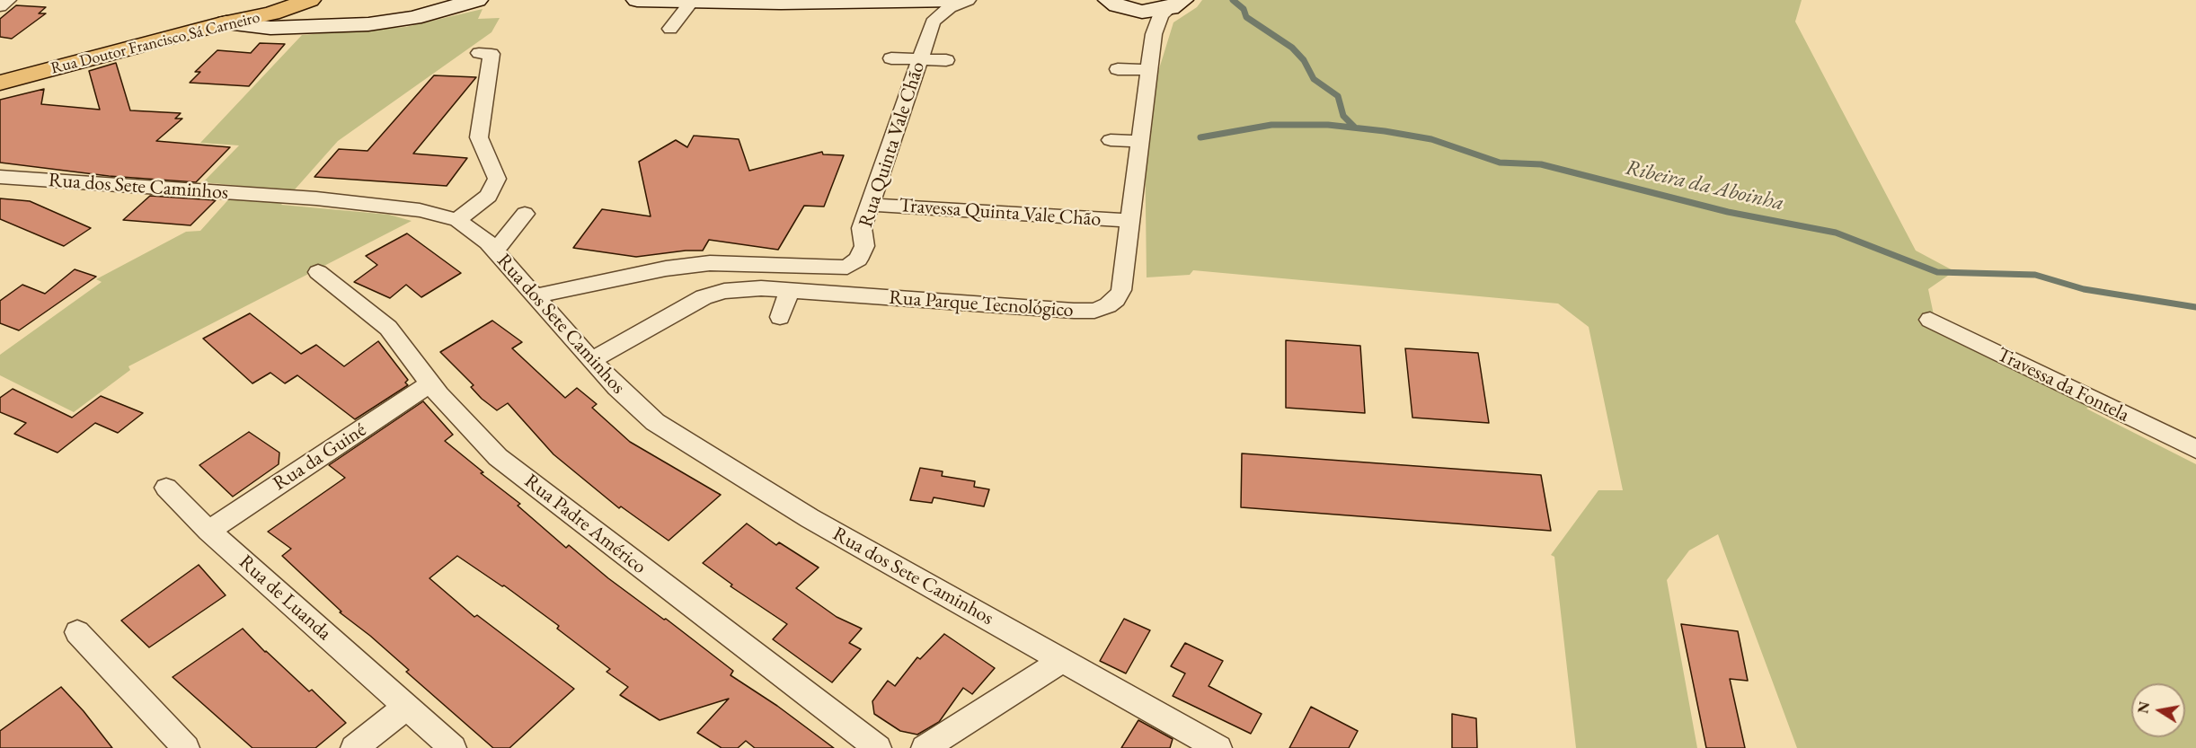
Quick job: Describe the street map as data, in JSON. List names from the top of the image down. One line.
{"streets":{"main road":["Rua Doutor Francisco Sá Carneiro"],"street":["Rua Quinta Vale Chão","Rua dos Sete Caminhos","Travessa Quinta Vale Chão","Rua Parque Tecnológico","Travessa da Fontela","Rua da Guiné","Rua Padre Américo","Rua de Luanda"]},"crossings":[["Rua Quinta Vale Chão","Rua dos Sete Caminhos"],["Rua Quinta Vale Chão","Travessa Quinta Vale Chão"],["Rua dos Sete Caminhos","Rua Parque Tecnológico"],["Travessa Quinta Vale Chão","Rua Parque Tecnológico"],["Rua da Guiné","Rua Padre Américo"],["Rua da Guiné","Rua de Luanda"]],"water":["Ribeira da Aboinha"],"north":"left"}
